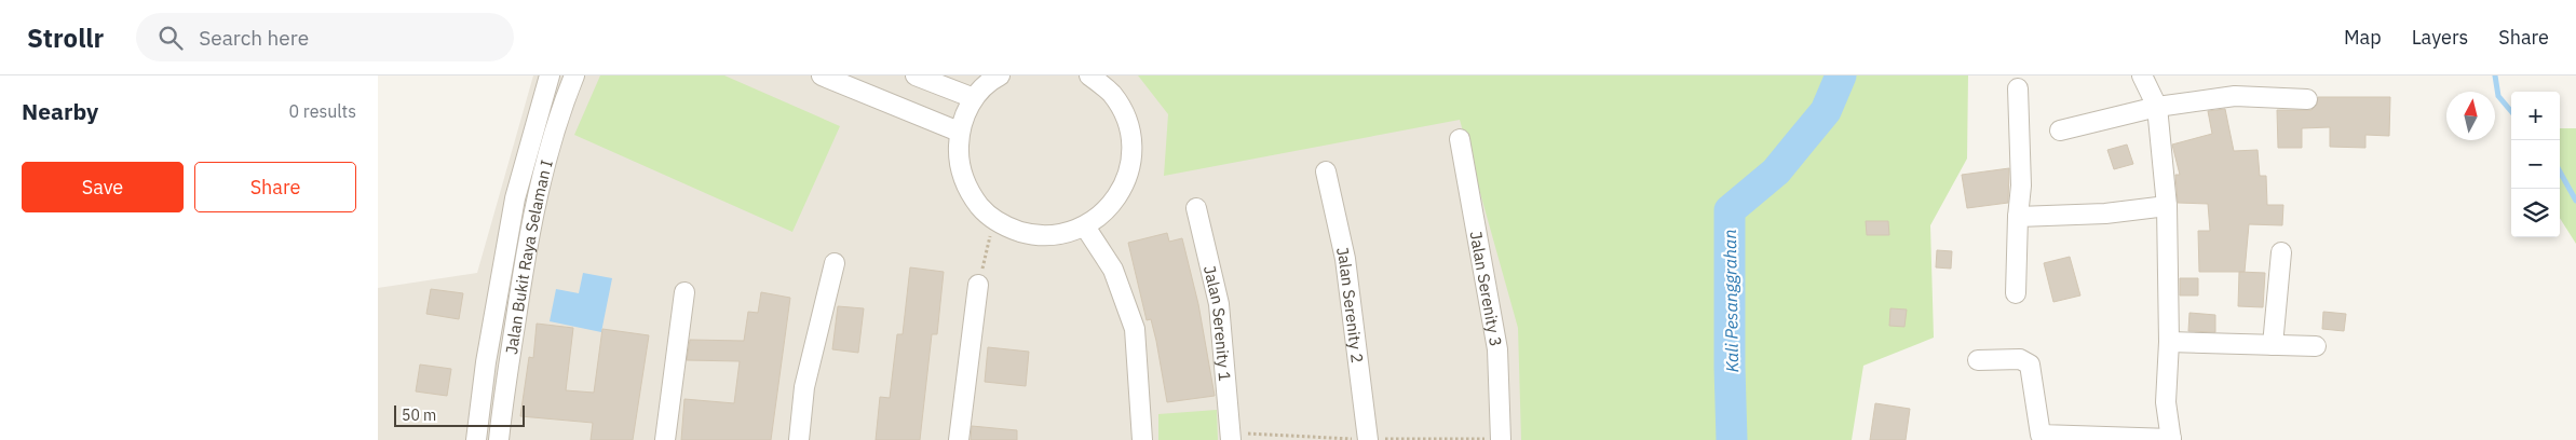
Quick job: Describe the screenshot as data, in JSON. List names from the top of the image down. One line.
{"streets":{"street":["Jalan Bukit Raya Selaman I","Jalan Serenity 3","Jalan Serenity 2","Jalan Serenity 1"]},"water":["Kali Pesanggrahan"],"scale_bar":"50 m","north":"top","page":{"header":"Strollr","search":"Search here","nav":["Map","Layers","Share"],"heading":["Nearby","0 results"],"map_buttons":["+","−"],"buttons":["Save","Share"],"scale":"50 m"}}
